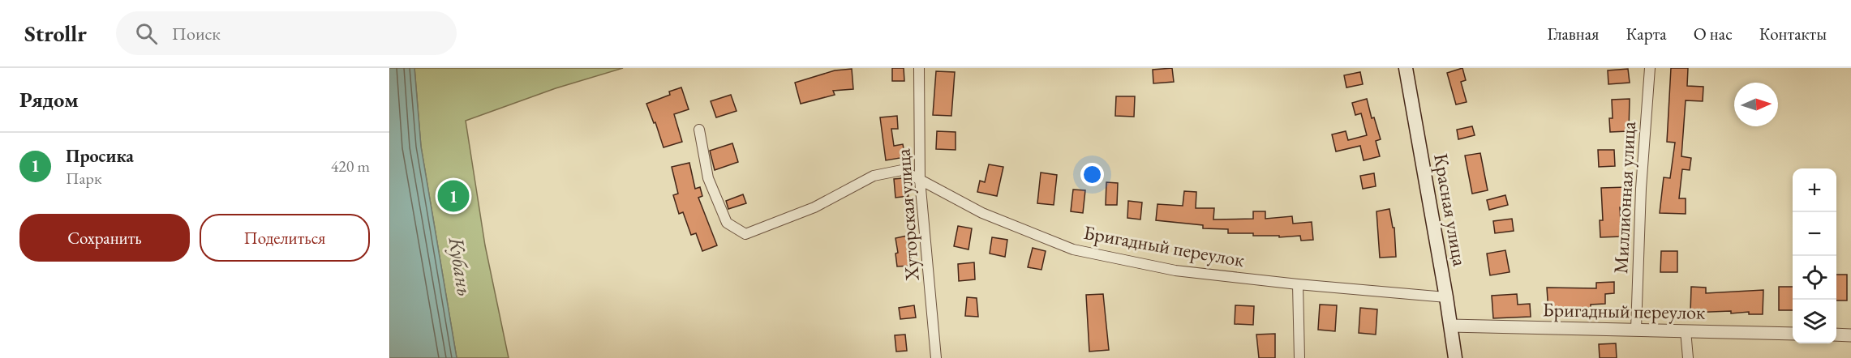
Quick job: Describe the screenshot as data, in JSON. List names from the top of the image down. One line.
{"streets":{"main road":["Красная улица"],"street":["Миллионная улица","Хуторская улица","Бригадный переулок"]},"crossings":[["Миллионная улица","Бригадный переулок"],["Красная улица","Бригадный переулок"],["Хуторская улица","Бригадный переулок"]],"water":["Кубань"],"north":"right","page":{"header":"Strollr","search":"Поиск","nav":["Главная","Карта","О нас","Контакты"],"heading":"Рядом","list":[{"mark":"1","name":"Просика","note":"Парк","value":"420 m"}],"map_buttons":["+","−"],"pins":"1","buttons":["Сохранить","Поделиться"]}}
